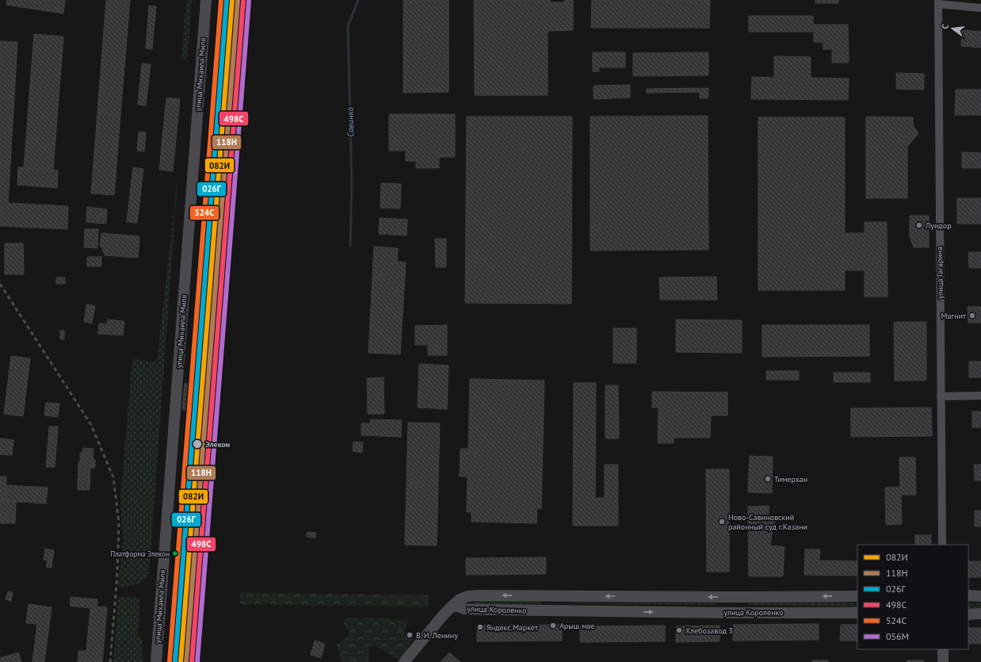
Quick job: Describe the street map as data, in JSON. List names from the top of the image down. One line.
{"streets":{"street":["улица Михаила Миля","улица Гагарина","улица Короленко"]},"water":["Савинка"],"places":["Луидор","Магнит","Элекон","Тимерхан","Ново-Савиновский районный суд г.Казани","Платформа Элекон","Арыш мае","Яндекс.Маркет","Хлебозавод 3","В. И. Ленину"],"lines":["transit line 082И","transit line 026Г","transit line 524С","transit line 118Н","transit line 498С","transit line 056М"],"legend":["082И","118Н","026Г","498С","524С","056М"],"north":"left"}
